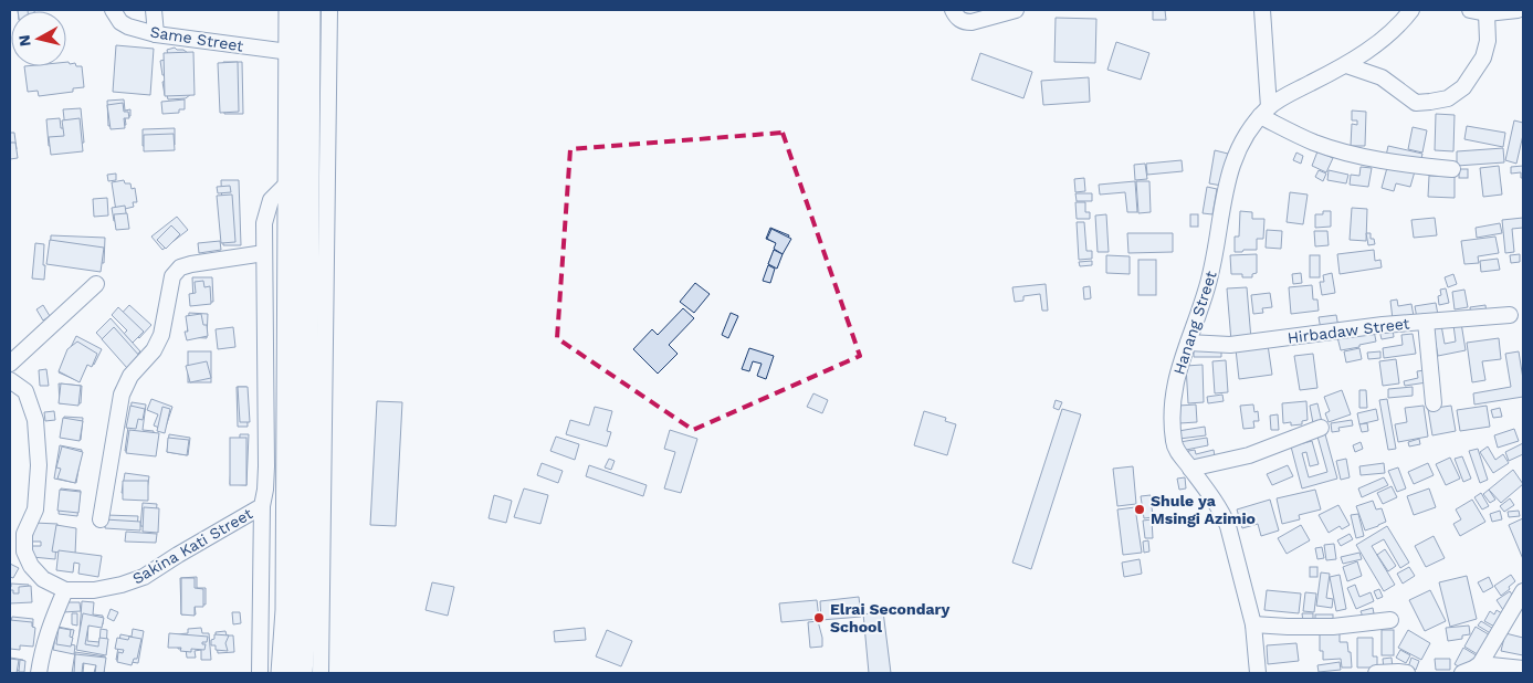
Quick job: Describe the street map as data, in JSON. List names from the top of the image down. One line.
{"streets":{"street":["Same Street","Hanang Street","Hirbadaw Street","Sakina Kati Street"]},"crossings":[["Hanang Street","Hirbadaw Street"]],"places":["Shule ya Msingi Azimio","Elrai Secondary School"],"north":"left"}
